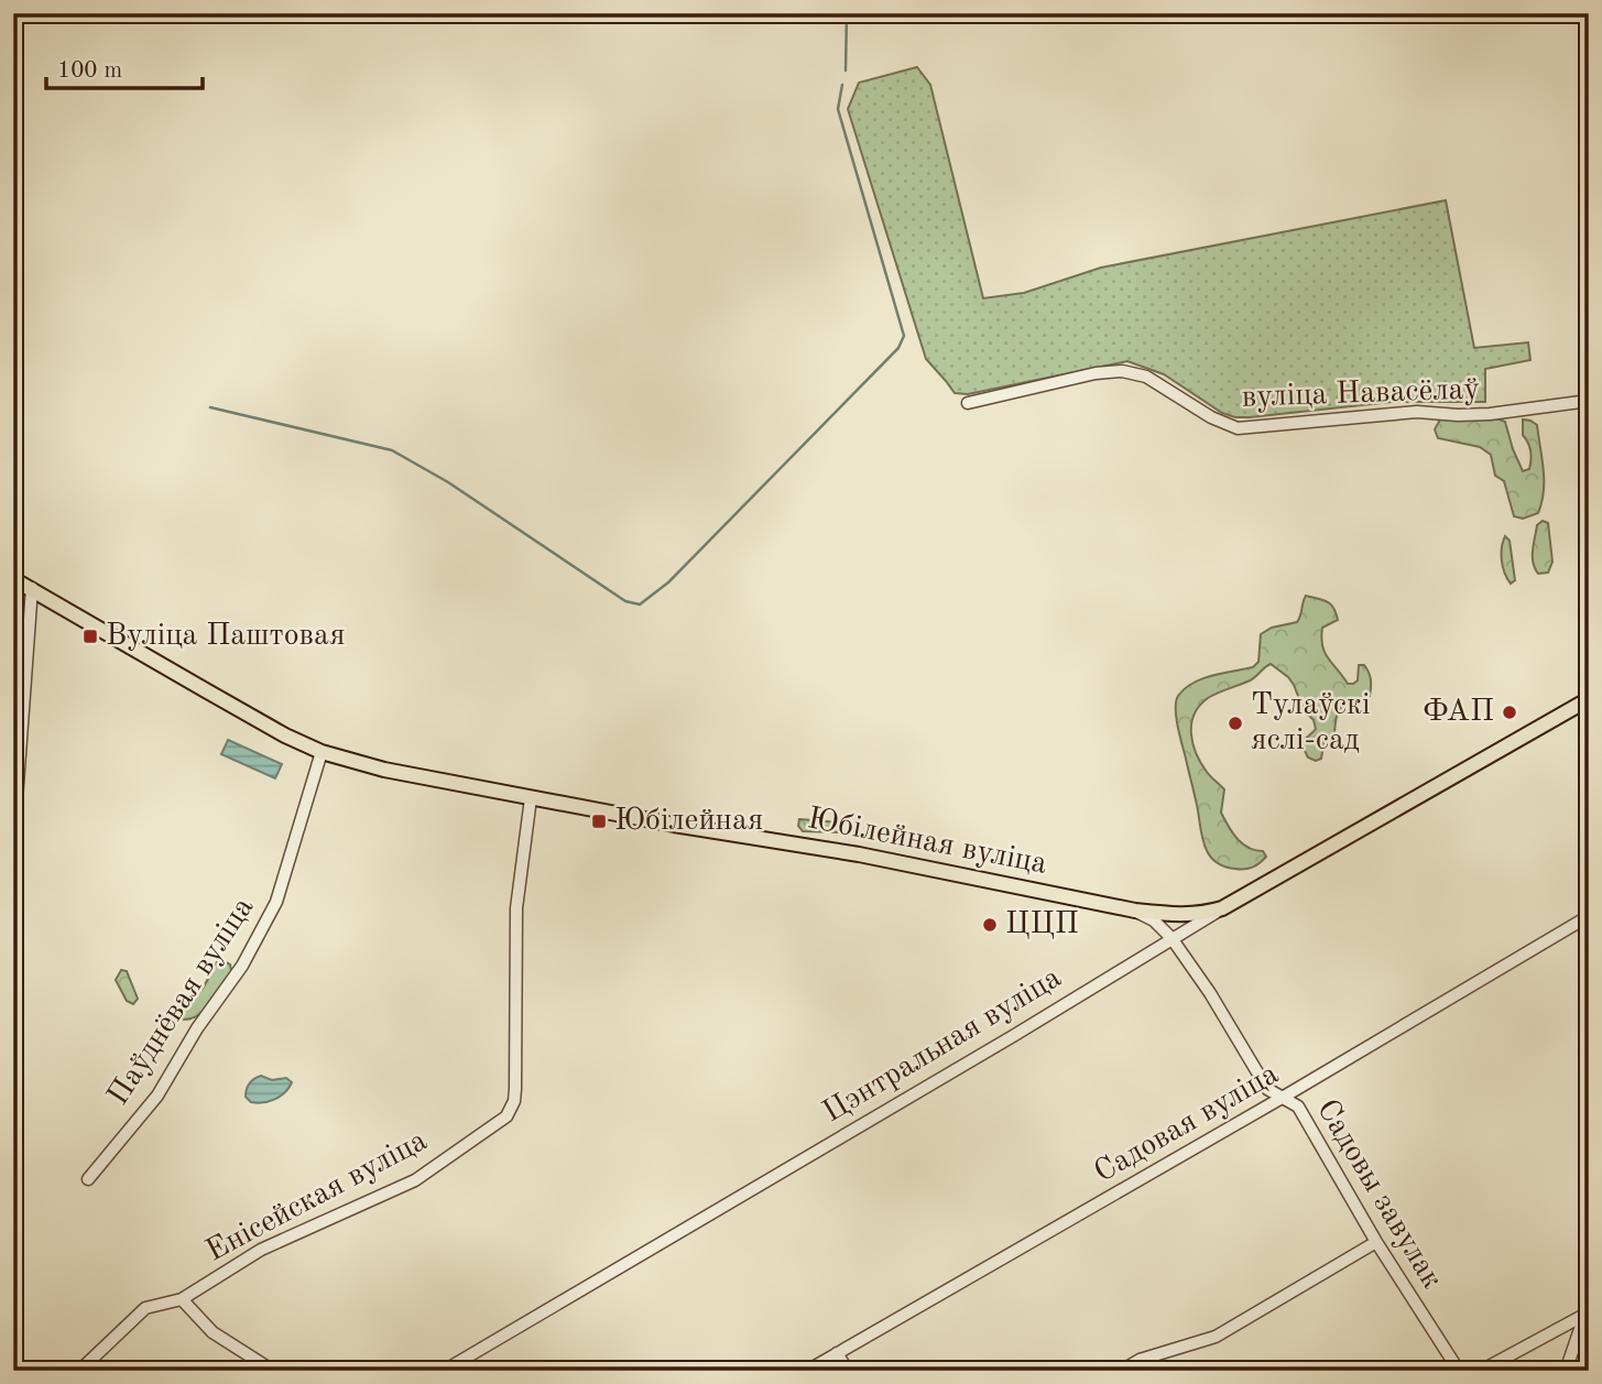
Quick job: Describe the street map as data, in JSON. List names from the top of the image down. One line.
{"streets":{"main road":["Юбілейная вуліца","Цэнтральная вуліца"],"street":["вуліца Навасёлаў","Паўднёвая вуліца","Садовая вуліца","Садовы завулак","Енісейская вуліца"]},"crossings":[["Юбілейная вуліца","Паўднёвая вуліца"],["Юбілейная вуліца","Цэнтральная вуліца"],["Юбілейная вуліца","Садовы завулак"],["Юбілейная вуліца","Енісейская вуліца"],["Цэнтральная вуліца","Садовы завулак"],["Садовая вуліца","Садовы завулак"]],"places":{"transit":["Вуліца Паштовая","Юбілейная"],"other":["ФАП","Тулаўскі яслі-сад","ЦЦП"]},"scale_bar":"100 m"}
